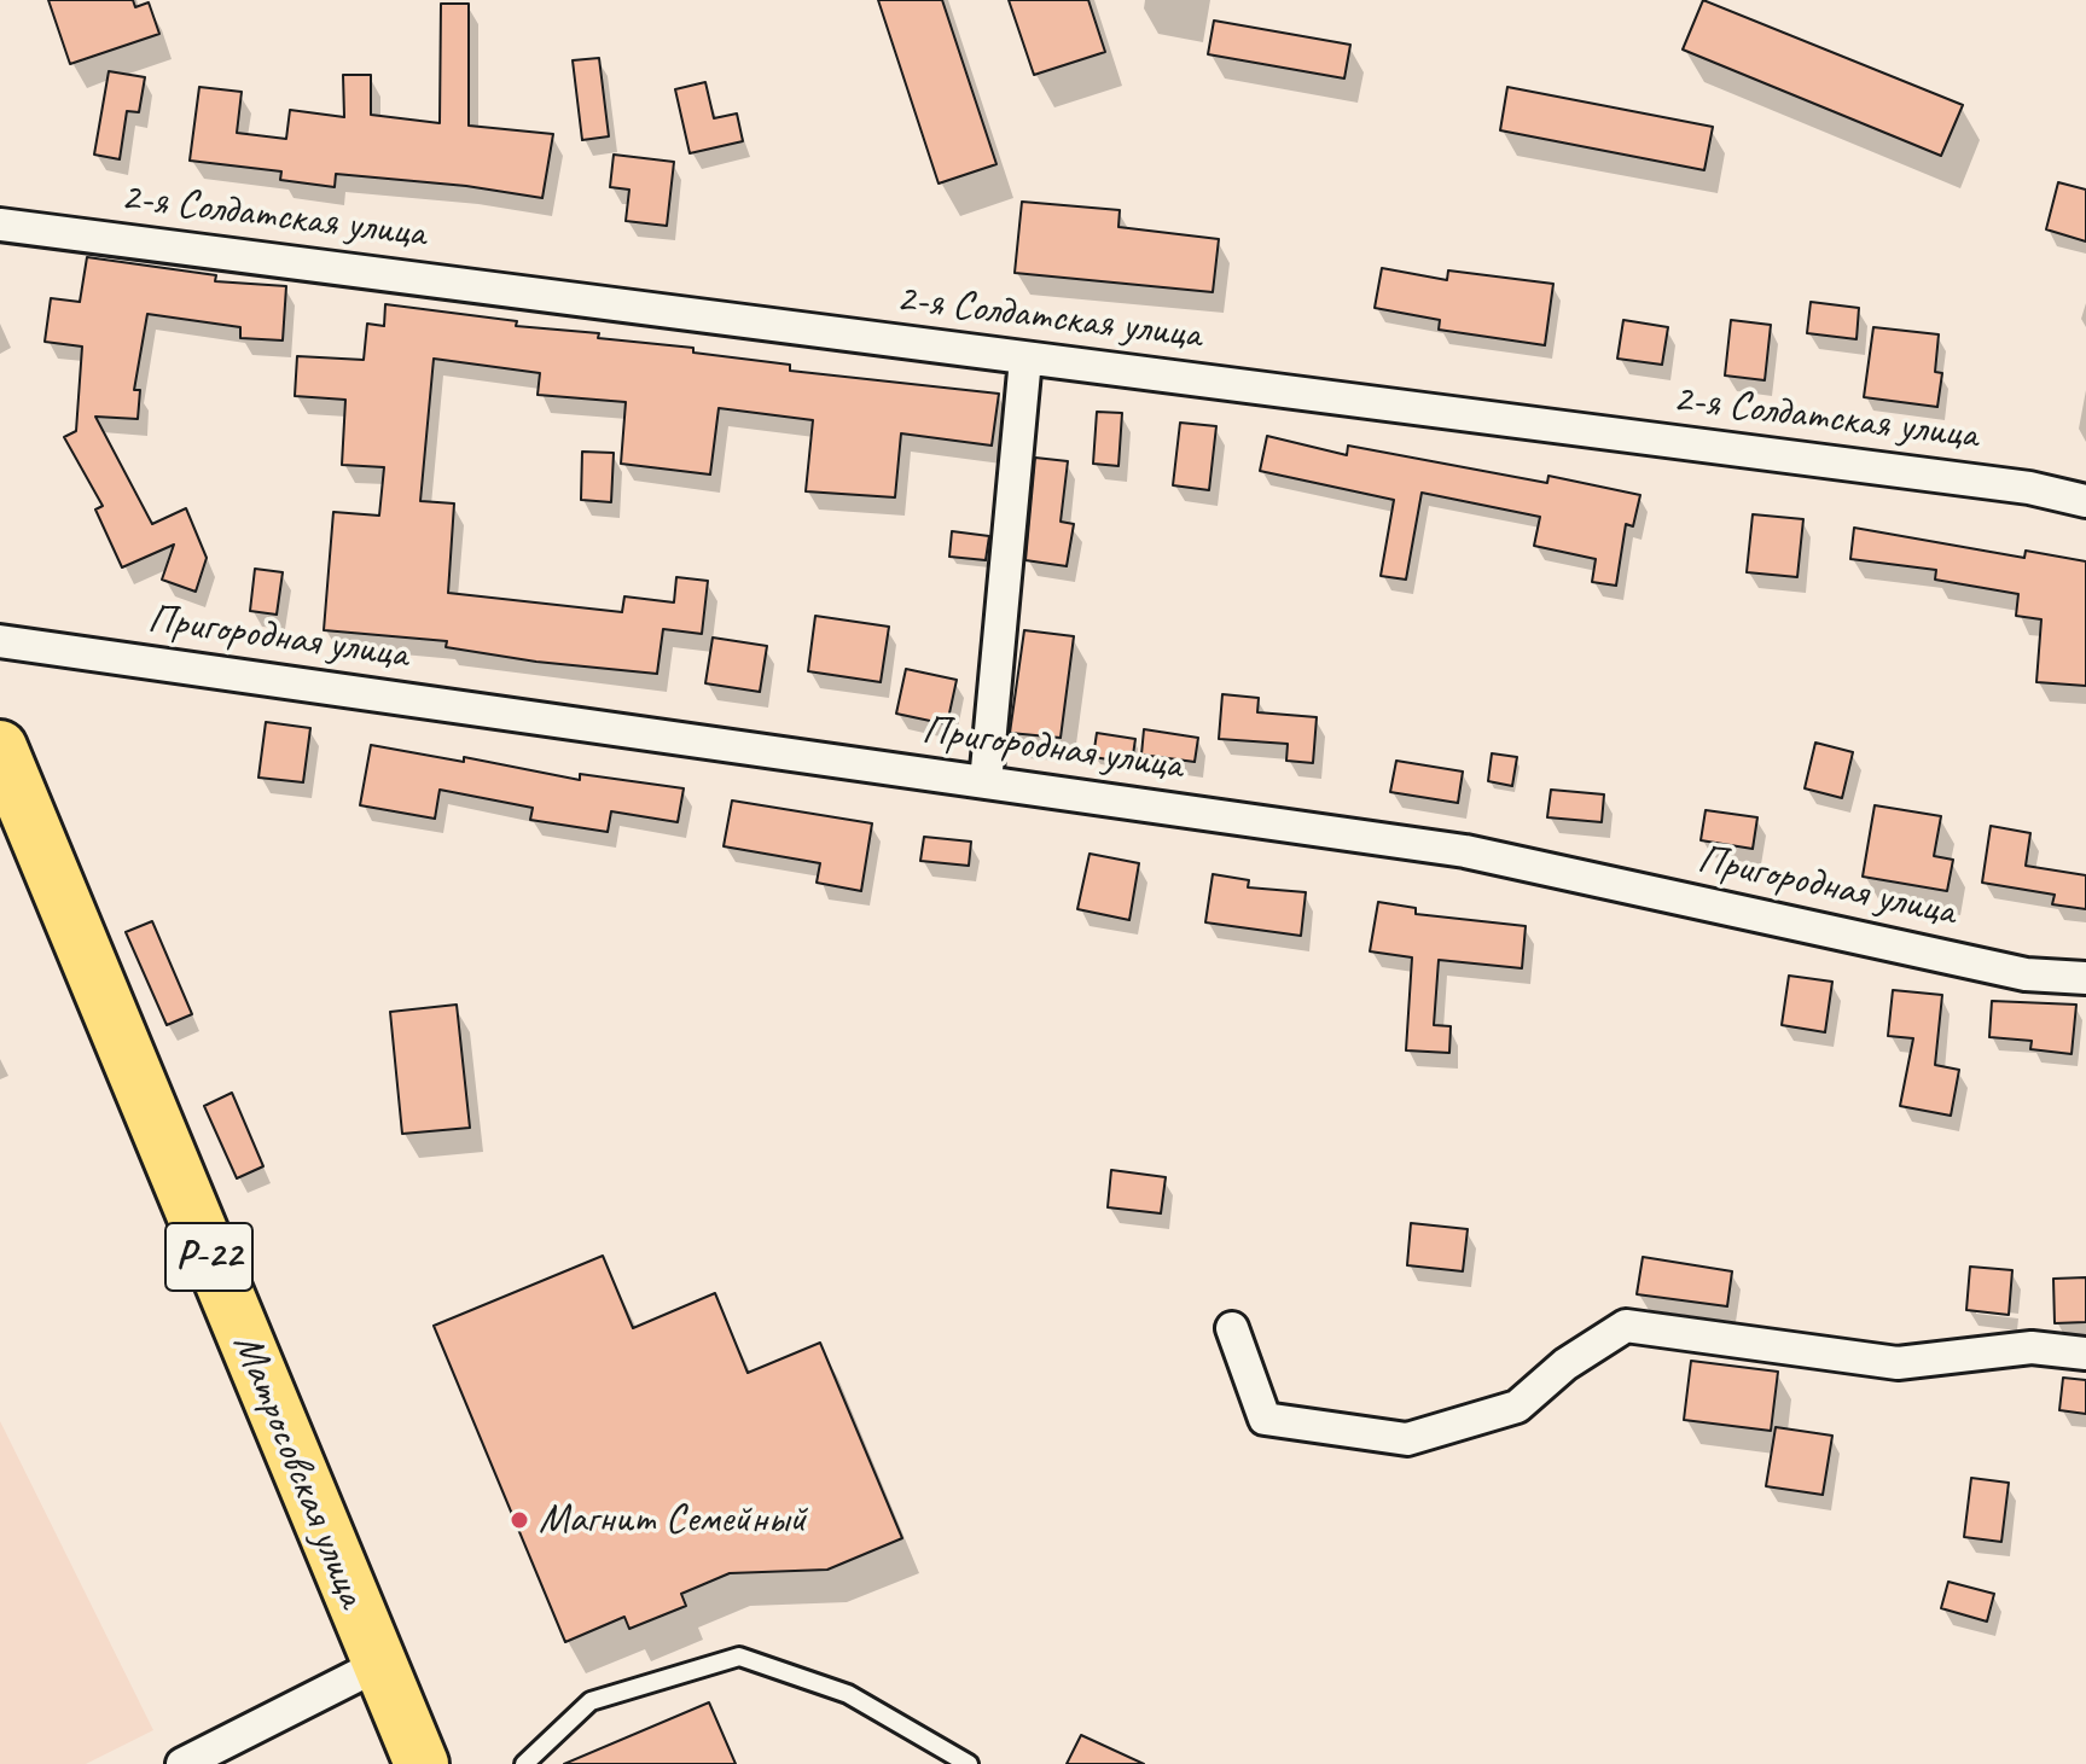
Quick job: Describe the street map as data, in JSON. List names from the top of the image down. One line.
{"streets":{"highway":["Р-22","Матросовская улица"],"street":["2-я Солдатская улица","Пригородная улица"]},"places":["Магнит Семейный"]}
